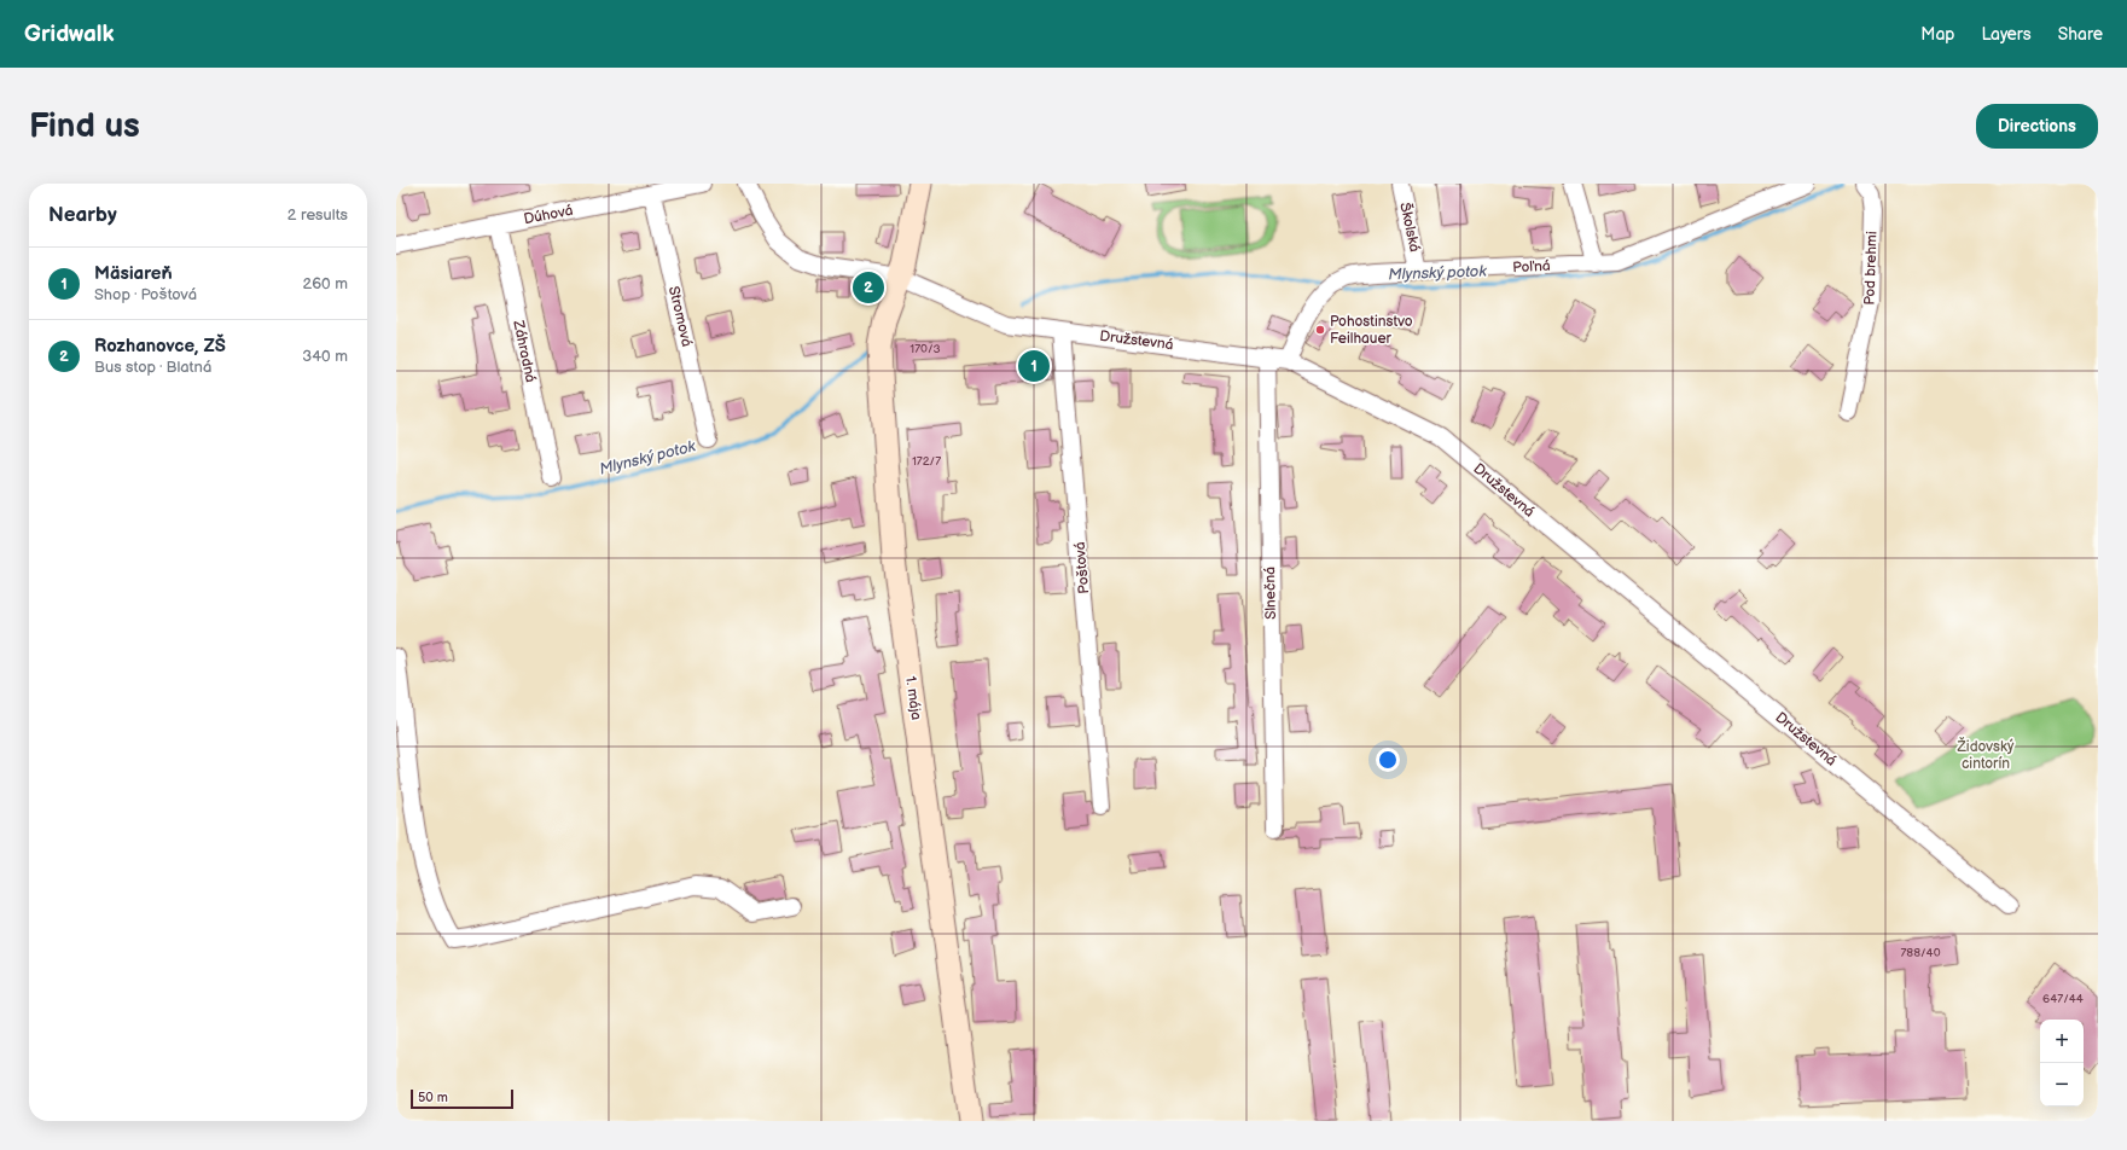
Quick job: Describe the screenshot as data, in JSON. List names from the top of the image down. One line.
{"streets":{"street":["Dúhová","Školská","Poľná","Pod brehmi","Stromová","Družstevná","Záhradná","Poštová","Slnečná","1. mája"]},"crossings":[["Dúhová","Stromová"],["Dúhová","Záhradná"],["Školská","Poľná"],["Poľná","Družstevná"],["Družstevná","Poštová"],["Družstevná","Slnečná"],["Družstevná","1. mája"]],"water":["Mlynský potok"],"parks":["Židovský cintorín"],"places":["Pohostinstvo Feilhauer"],"house_numbers":["170/3","172/7","788/40","647/44"],"scale_bar":"50 m","page":{"header":"Gridwalk","nav":["Map","Layers","Share"],"buttons":"Directions","title":"Find us","heading":["Nearby","2 results"],"list":[{"mark":"1","name":"Mäsiareň","note":"Shop · Poštová","value":"260 m"},{"mark":"2","name":"Rozhanovce, ZŠ","note":"Bus stop · Blatná","value":"340 m"}],"pins":["2","1"],"map_buttons":["+","−"],"scale":"50 m"}}
